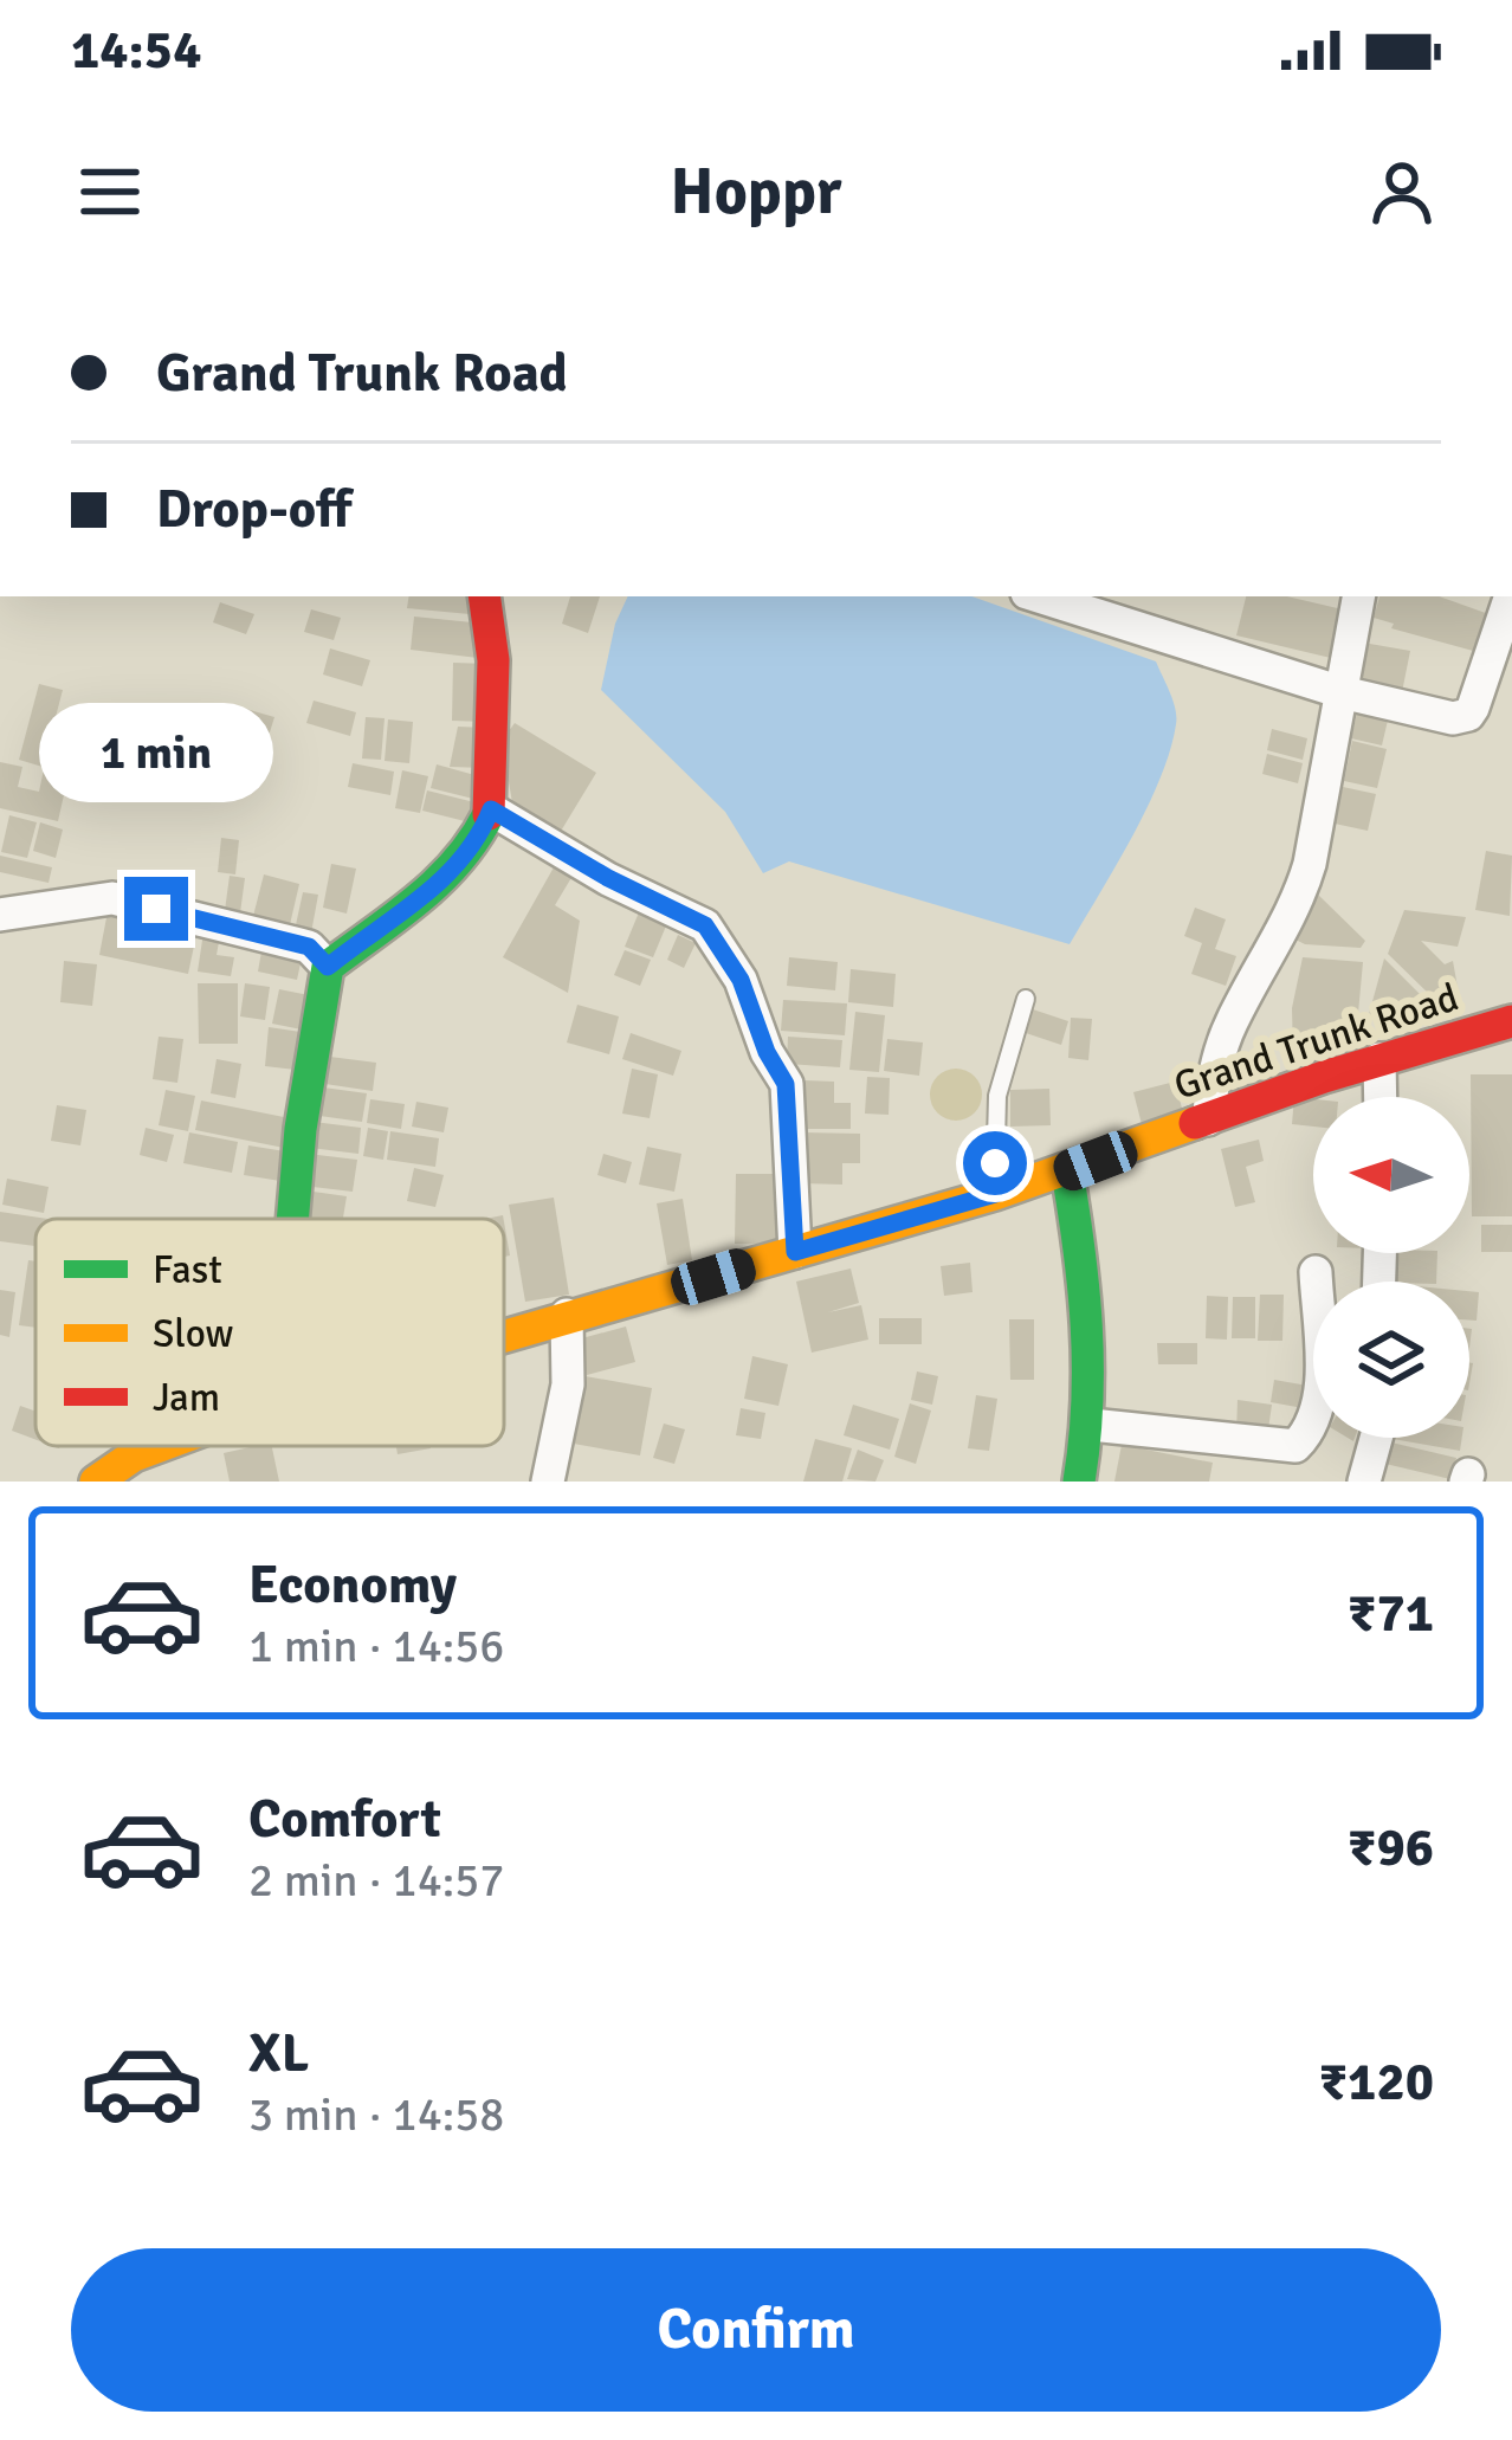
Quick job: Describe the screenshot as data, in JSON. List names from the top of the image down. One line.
{"streets":{"main road":["Grand Trunk Road"]},"legend":["Fast","Slow","Jam"],"north":"left","page":{"status":"14:54","header":"Hoppr","banner":["Grand Trunk Road","Drop-off"],"bubble":"1 min","list":[{"name":"Economy","note":"1 min · 14:56","value":"₹71"},{"name":"Comfort","note":"2 min · 14:57","value":"₹96"},{"name":"XL","note":"3 min · 14:58","value":"₹120"}],"buttons":"Confirm"}}
